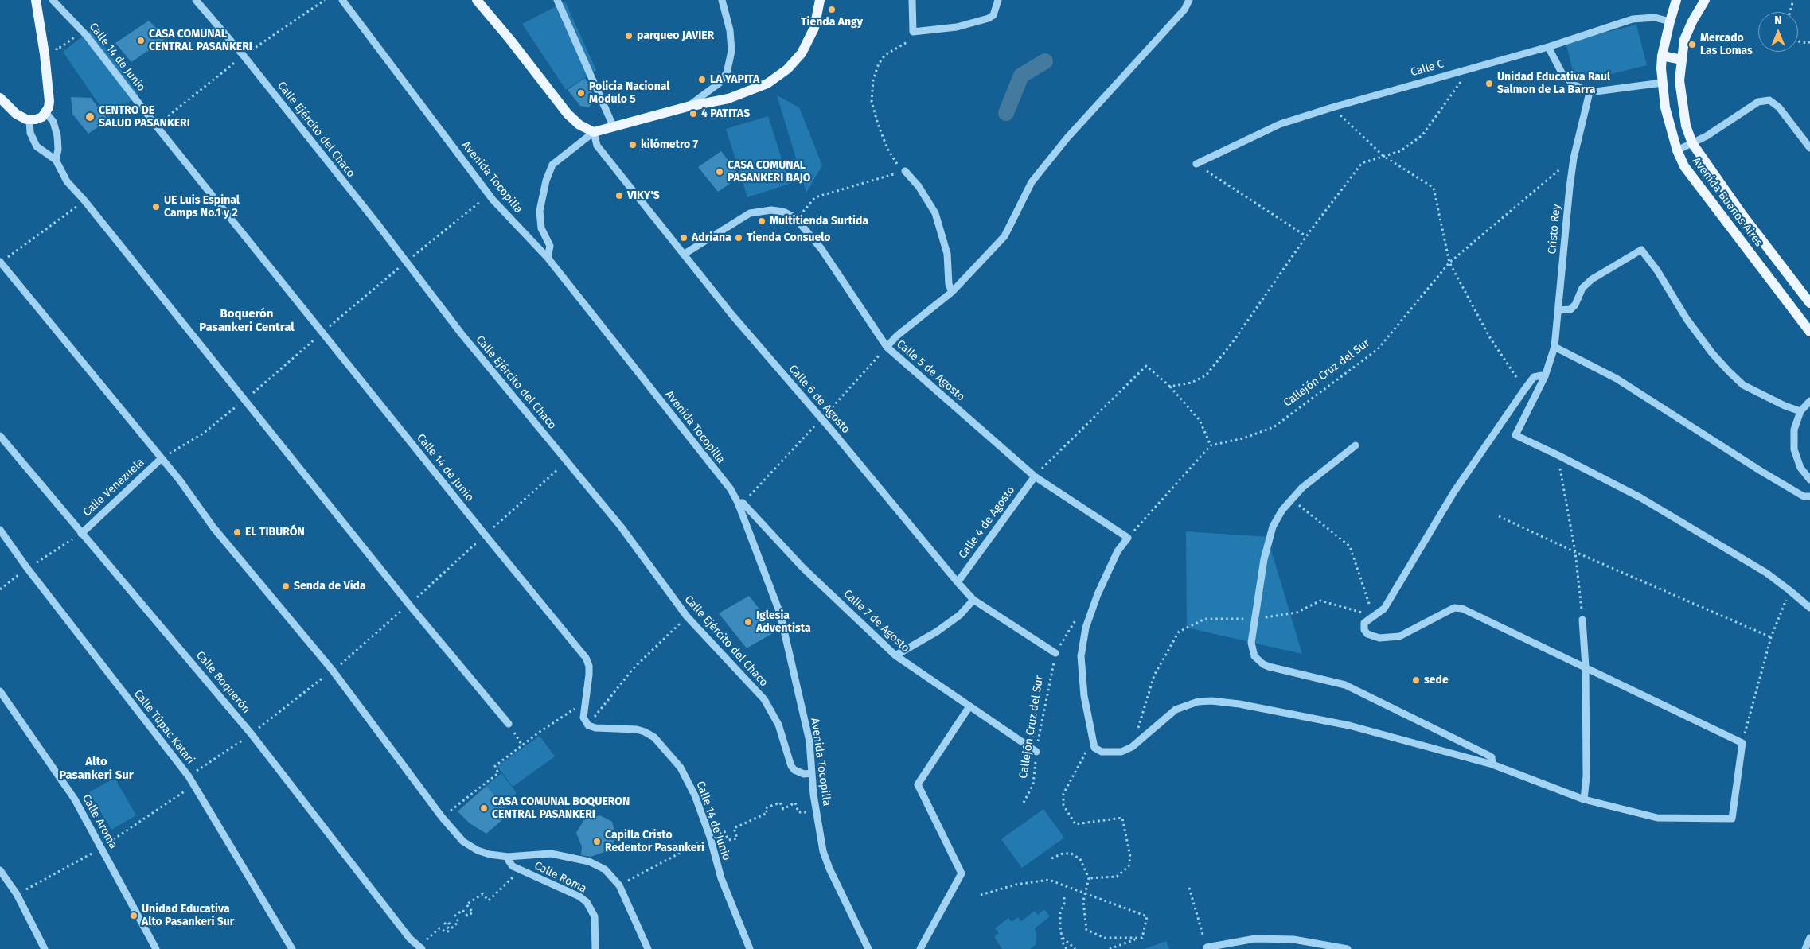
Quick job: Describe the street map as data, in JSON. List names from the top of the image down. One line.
{"streets":{"main road":["Avenida Buenos Aires"],"street":["Calle 14 de Junio","Calle C","Calle Ejército del Chaco","Avenida Tocopilla","Cristo Rey","Calle 5 de Agosto","Calle 6 de Agosto","Calle Venezuela","Calle 4 de Agosto","Calle 7 de Agosto","Calle Boquerón","Calle Túpac Katari","Calle Aroma","Calle Roma"],"path":["Callejón Cruz del Sur"]},"crossings":[["Calle C","Avenida Buenos Aires"],["Calle Ejército del Chaco","Avenida Tocopilla"],["Avenida Tocopilla","Calle 7 de Agosto"],["Cristo Rey","Callejón Cruz del Sur"],["Calle 5 de Agosto","Calle 6 de Agosto"],["Calle 5 de Agosto","Calle 4 de Agosto"],["Callejón Cruz del Sur","Calle 6 de Agosto"],["Callejón Cruz del Sur","Calle 7 de Agosto"],["Calle 6 de Agosto","Calle 4 de Agosto"],["Calle Venezuela","Calle Boquerón"]],"districts":["Boquerón Pasankeri Central","Alto Pasankeri Sur"],"places":["Tienda Angy","parqueo JAVIER","CASA COMUNAL CENTRAL PASANKERI","Mercado Las Lomas","LA YAPITA","Unidad Educativa Raul Salmon de La Barra","Policia Nacional Modulo 5","4 PATITAS","CENTRO DE SALUD PASANKERI","kilómetro 7","CASA COMUNAL PASANKERI BAJO","VIKY'S","UE Luis Espinal Camps No.1 y 2","Multitienda Surtida","Adriana","Tienda Consuelo","EL TIBURÓN","Senda de Vida","Iglesia Adventista","sede","CASA COMUNAL BOQUERON CENTRAL PASANKERI","Capilla Cristo Redentor Pasankeri","Unidad Educativa Alto Pasankeri Sur"],"north":"top"}
